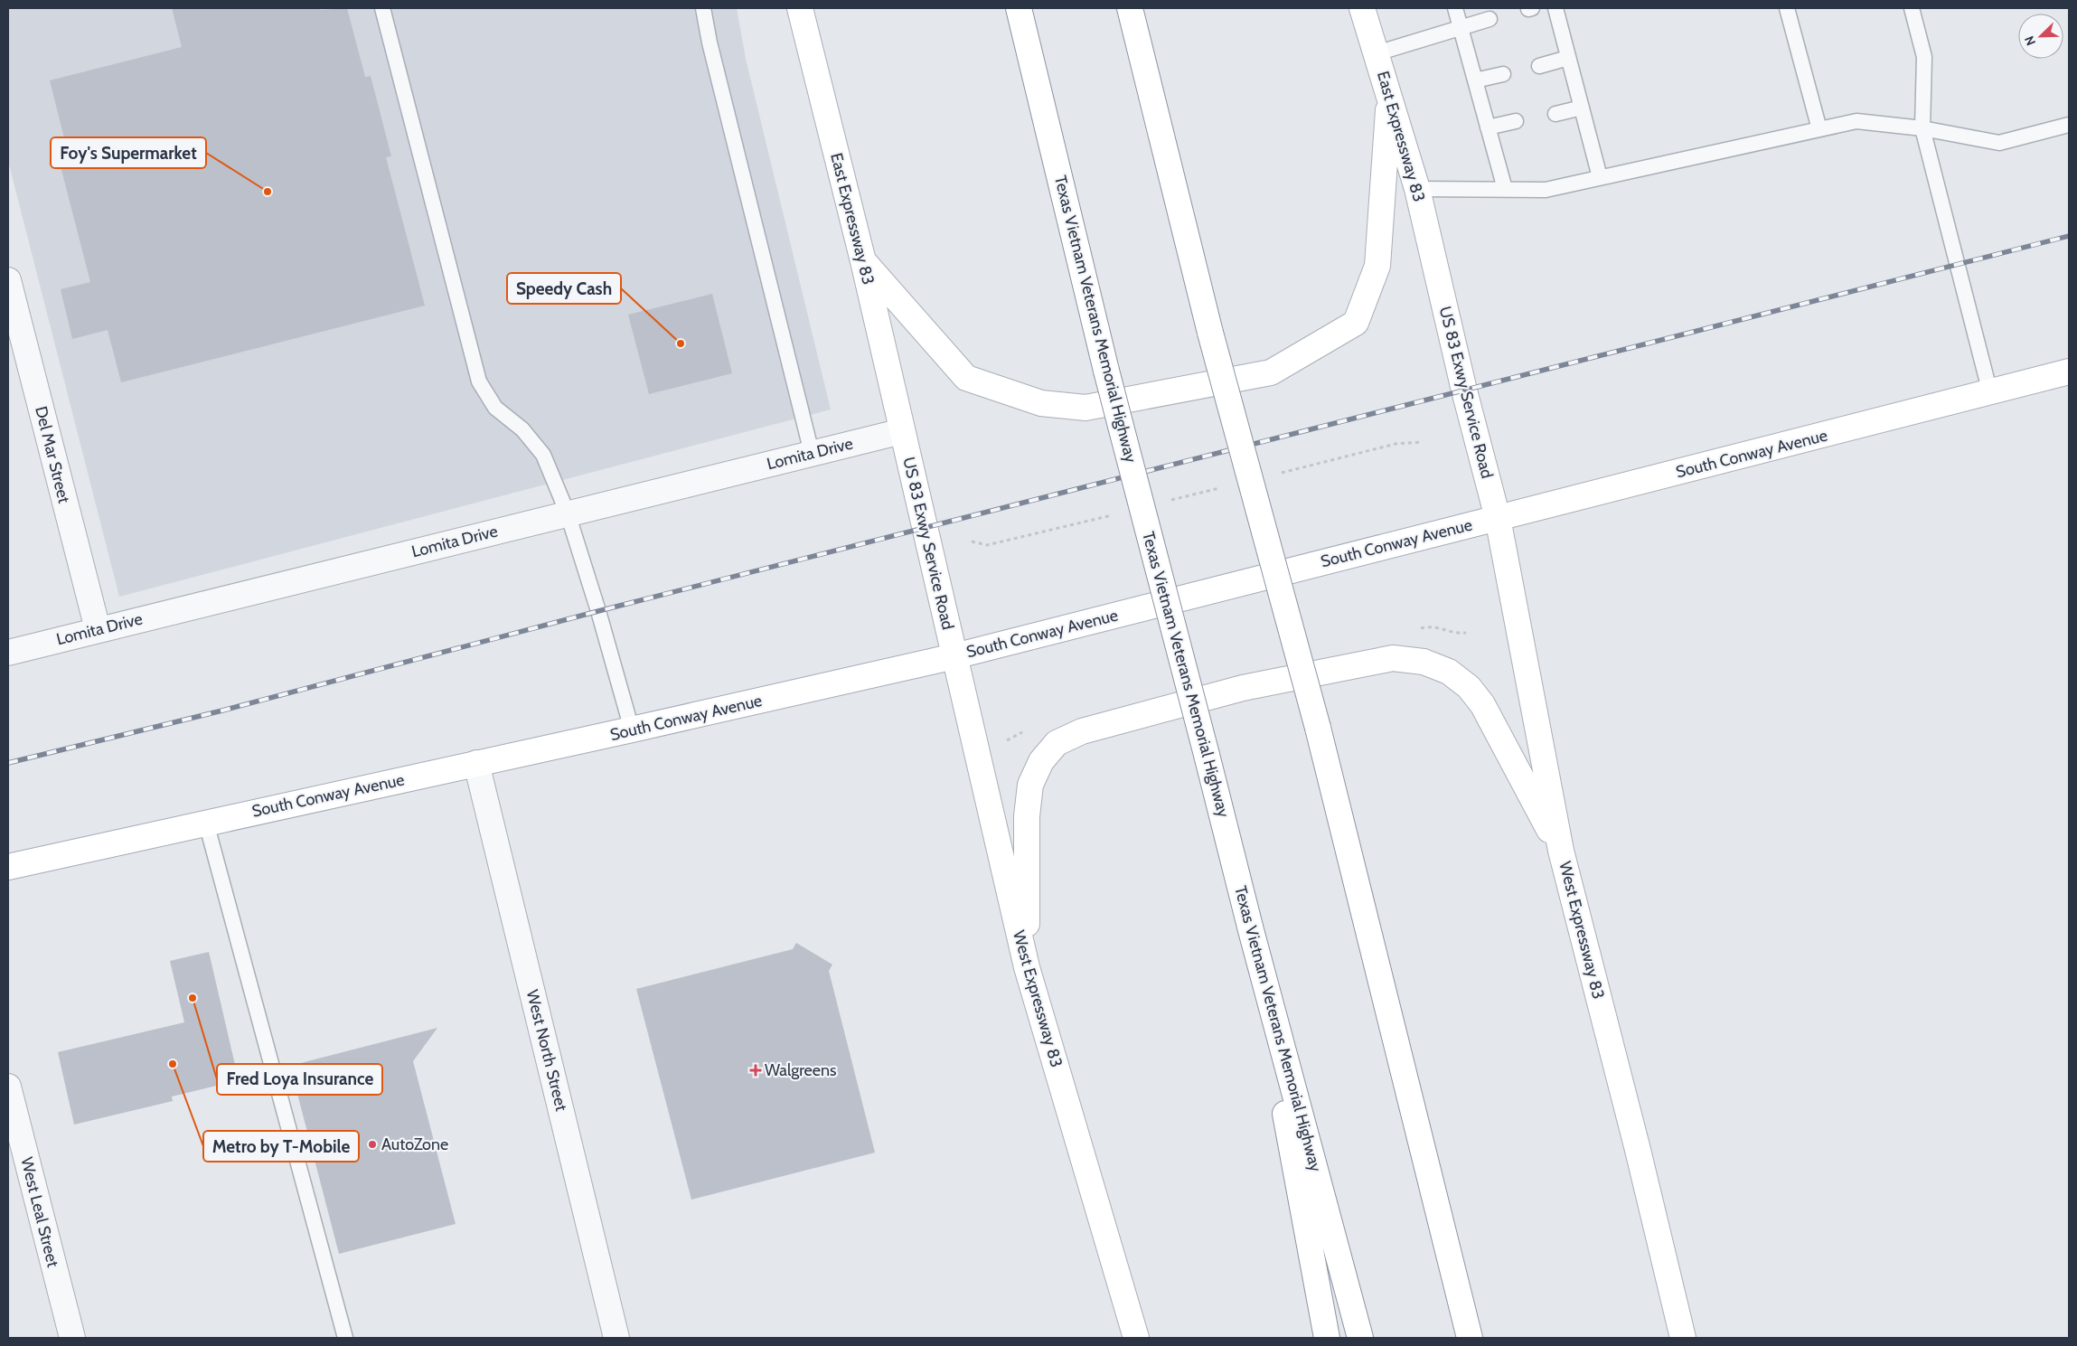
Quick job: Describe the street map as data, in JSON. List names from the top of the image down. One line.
{"streets":{"main road":["East Expressway 83","Texas Vietnam Veterans Memorial Highway","US 83 Exwy Service Road","South Conway Avenue","West Expressway 83"],"street":["Lomita Drive","Del Mar Street","West North Street","West Leal Street"]},"crossings":[["East Expressway 83","US 83 Exwy Service Road"],["East Expressway 83","Lomita Drive"],["US 83 Exwy Service Road","Lomita Drive"],["US 83 Exwy Service Road","South Conway Avenue"],["US 83 Exwy Service Road","West Expressway 83"],["Lomita Drive","Del Mar Street"],["South Conway Avenue","West Expressway 83"],["South Conway Avenue","West North Street"]],"places":{"other":["Foy's Supermarket","Speedy Cash","Fred Loya Insurance","Metro by T-Mobile","AutoZone"],"health":["Walgreens"]},"north":"bottom left"}
